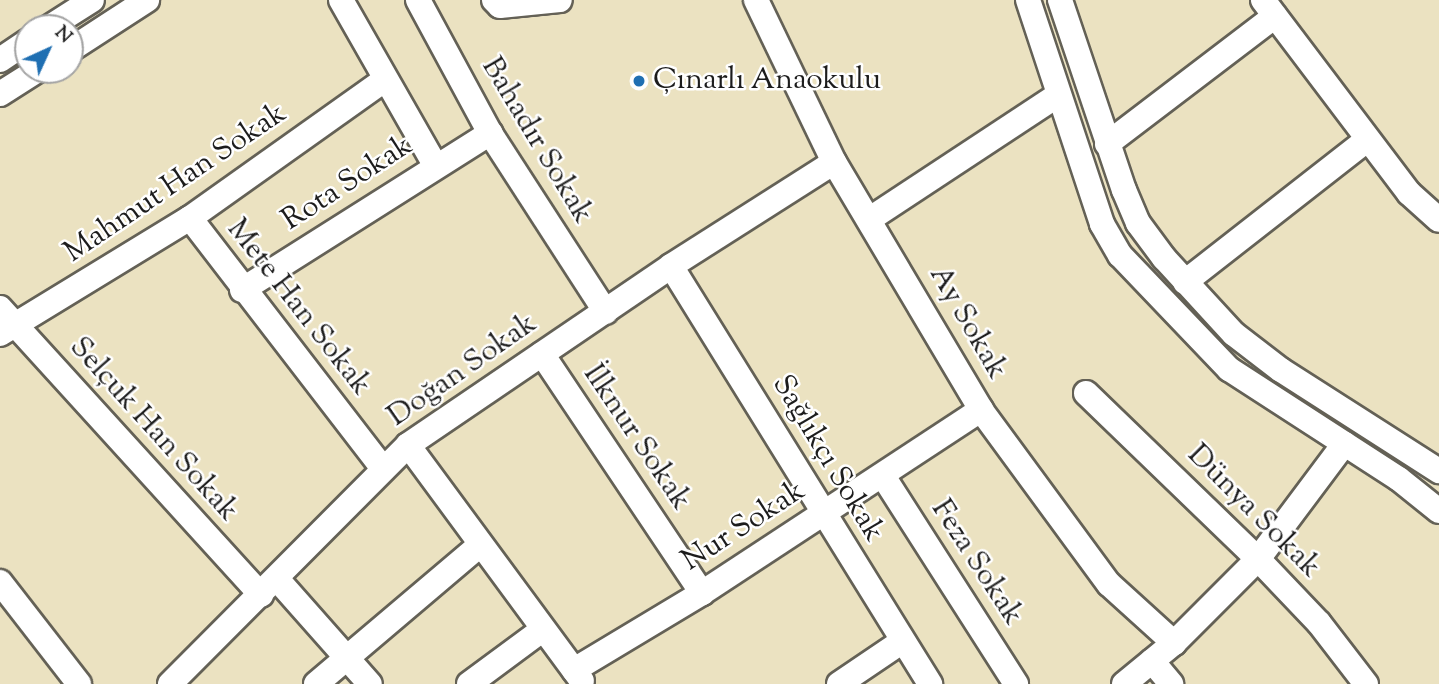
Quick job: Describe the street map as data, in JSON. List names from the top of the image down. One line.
{"streets":{"street":["Bahadır Sokak","Mahmut Han Sokak","Rota Sokak","Mete Han Sokak","Ay Sokak","Doğan Sokak","Selçuk Han Sokak","İlknur Sokak","Sağlıkçı Sokak","Dünya Sokak","Nur Sokak","Feza Sokak"]},"crossings":[["Bahadır Sokak","Rota Sokak"],["Bahadır Sokak","Doğan Sokak"],["Mahmut Han Sokak","Mete Han Sokak"],["Mahmut Han Sokak","Selçuk Han Sokak"],["Rota Sokak","Mete Han Sokak"],["Mete Han Sokak","Doğan Sokak"],["Ay Sokak","Doğan Sokak"],["Ay Sokak","Nur Sokak"],["Doğan Sokak","Selçuk Han Sokak"],["Doğan Sokak","İlknur Sokak"],["Doğan Sokak","Sağlıkçı Sokak"],["İlknur Sokak","Nur Sokak"],["Sağlıkçı Sokak","Nur Sokak"],["Nur Sokak","Feza Sokak"]],"places":["Çınarlı Anaokulu"],"north":"top right"}
